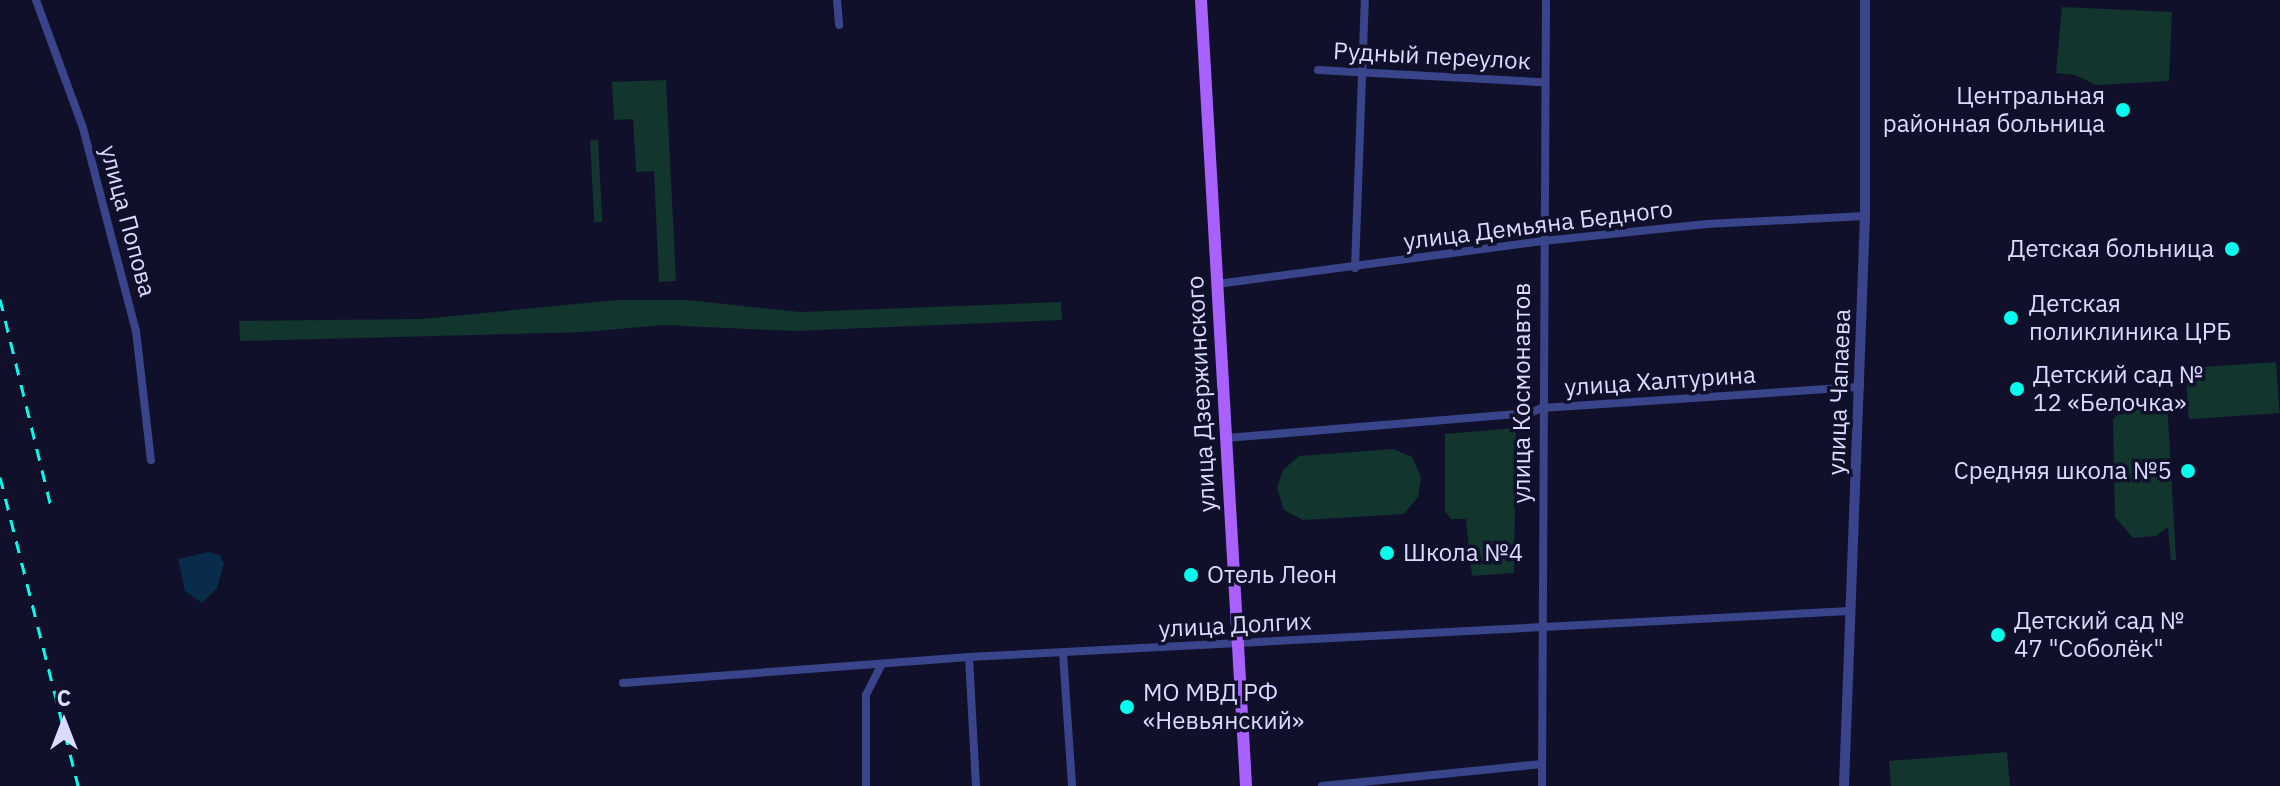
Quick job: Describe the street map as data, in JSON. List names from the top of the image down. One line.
{"streets":{"main road":["улица Дзержинского"],"street":["Рудный переулок","улица Попова","улица Демьяна Бедного","улица Халтурина","улица Чапаева","улица Космонавтов","улица Долгих"]},"crossings":[["Рудный переулок","улица Космонавтов"],["улица Демьяна Бедного","улица Чапаева"],["улица Демьяна Бедного","улица Космонавтов"],["улица Демьяна Бедного","улица Дзержинского"],["улица Халтурина","улица Чапаева"],["улица Халтурина","улица Космонавтов"],["улица Халтурина","улица Дзержинского"],["улица Чапаева","улица Долгих"],["улица Космонавтов","улица Долгих"],["улица Дзержинского","улица Долгих"]],"places":["Центральная районная больница","Детская больница","Детская поликлиника ЦРБ","Детский сад № 12 «Белочка»","Средняя школа №5","Школа №4","Отель Леон","Детский сад № 47 \"Соболёк\"","МО МВД РФ «Невьянский»"],"north":"top"}
